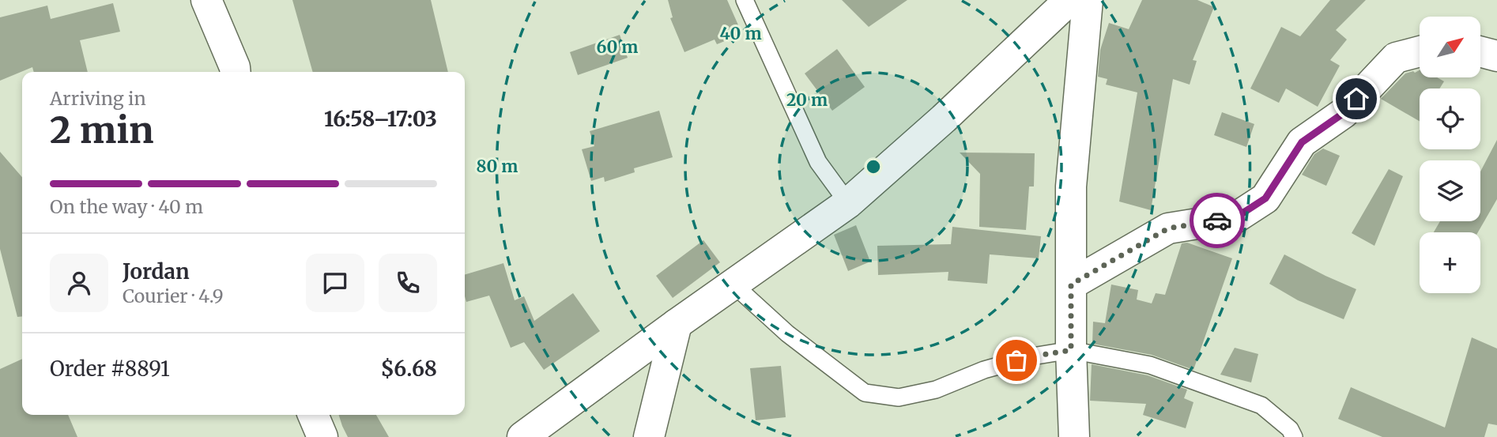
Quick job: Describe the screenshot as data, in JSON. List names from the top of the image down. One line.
{"north":"top right","page":{"map_buttons":"+","heading":["2 min","Arriving in","16:58–17:03"],"panel":["Jordan","Courier · 4.9","Order #8891","$6.68"],"bar":"On the way · 40 m"},"rings":["40 m","60 m","20 m","80 m"]}
